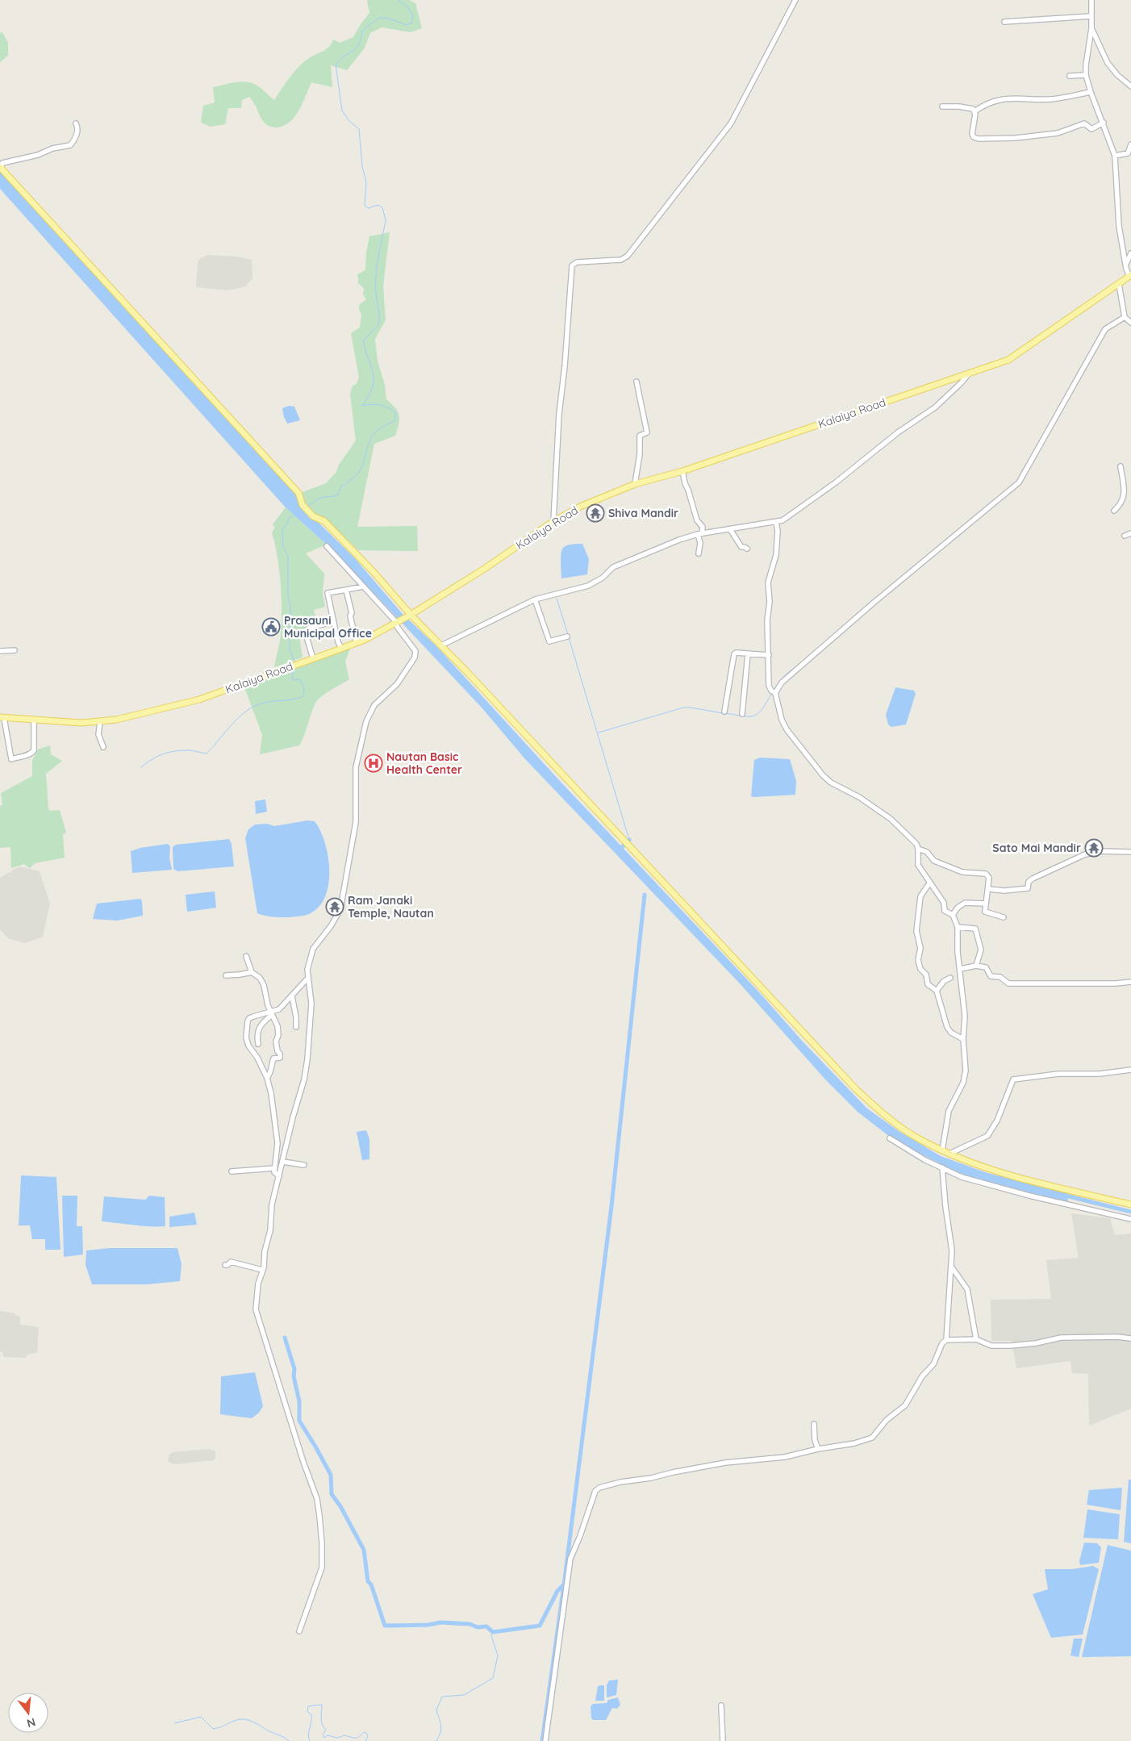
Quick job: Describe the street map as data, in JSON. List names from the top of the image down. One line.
{"streets":{"main road":["Kalaiya Road"]},"places":{"temple":["Shiva Mandir","Sato Mai Mandir","Ram Janaki Temple, Nautan"],"public building":["Prasauni Municipal Office"],"hospital":["Nautan Basic Health Center"]},"north":"bottom"}
